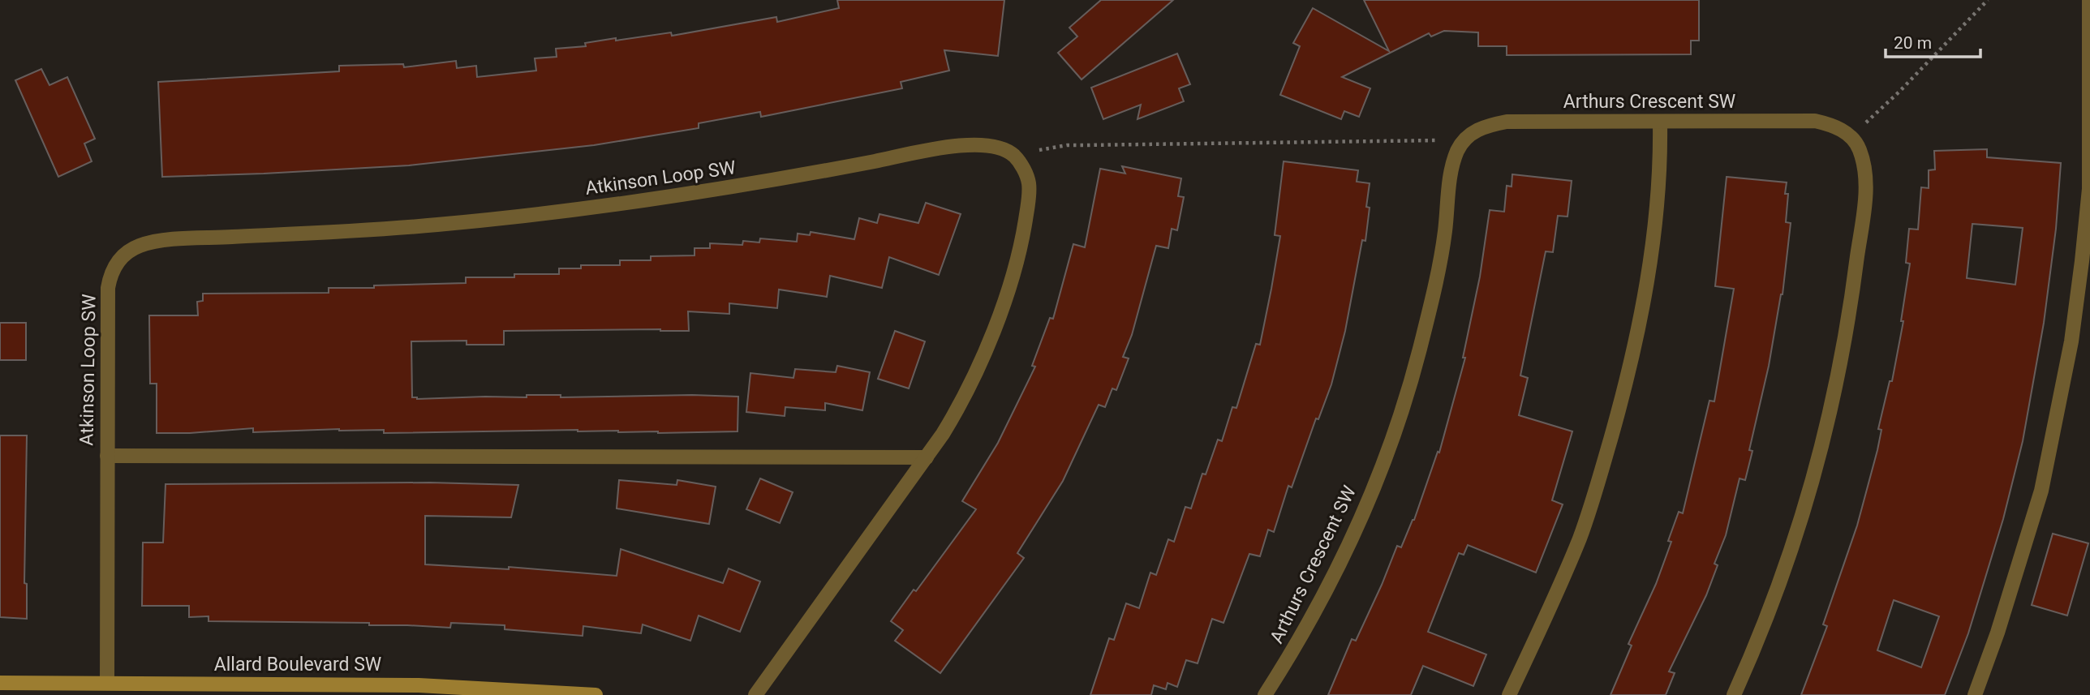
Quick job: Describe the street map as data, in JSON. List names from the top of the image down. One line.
{"streets":{"street":["Arthurs Crescent SW","Atkinson Loop SW","Allard Boulevard SW"]},"crossings":[["Atkinson Loop SW","Allard Boulevard SW"]],"scale_bar":"20 m"}
